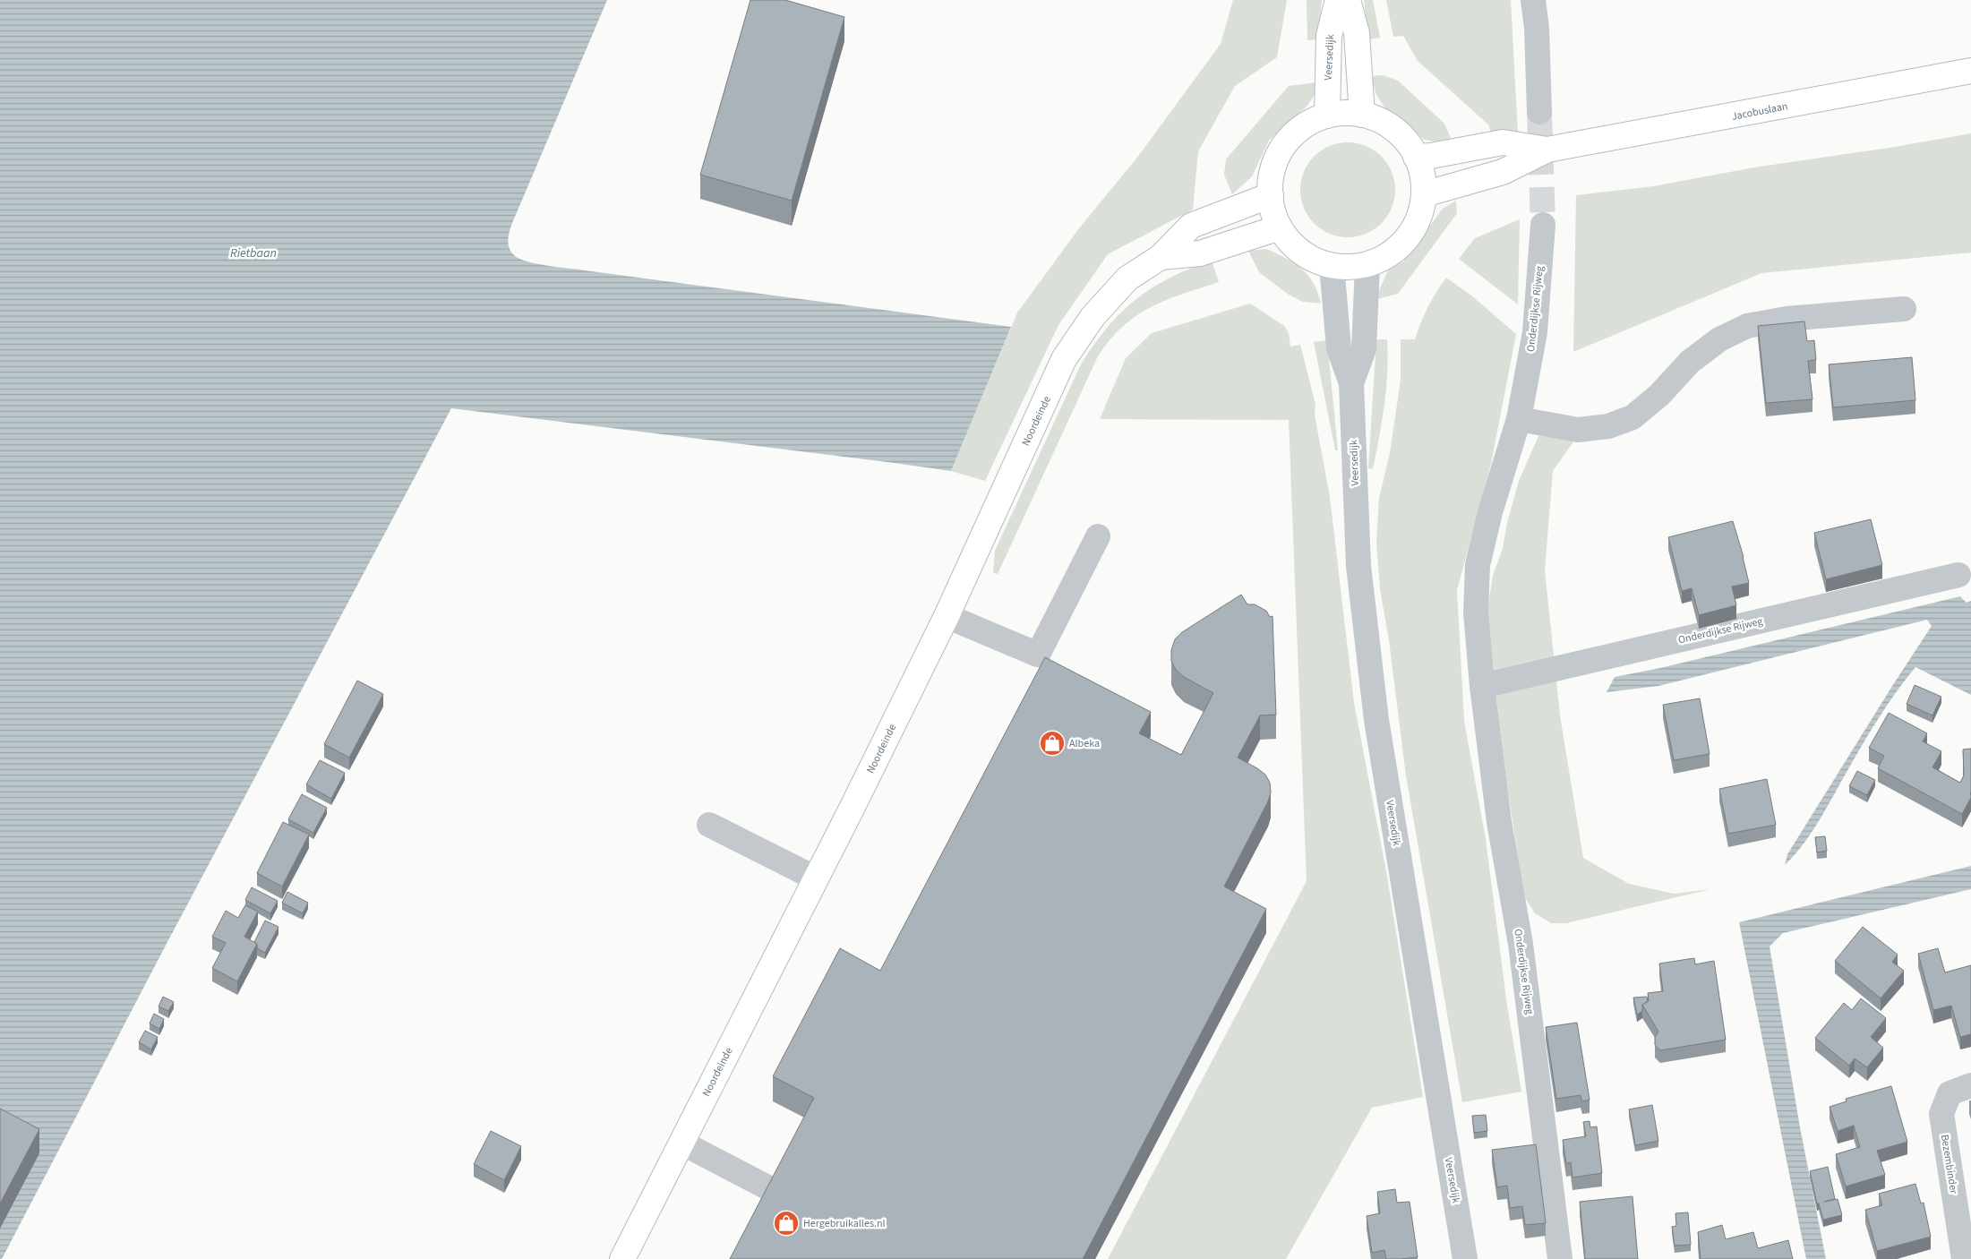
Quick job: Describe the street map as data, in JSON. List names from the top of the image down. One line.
{"streets":{"main road":["Veersedijk","Jacobuslaan","Noordeinde"],"street":["Onderdijkse Rijweg","Bezembinder"]},"crossings":[["Veersedijk","Jacobuslaan"],["Veersedijk","Noordeinde"],["Jacobuslaan","Noordeinde"]],"water":["Rietbaan"],"places":{"shop":["Albeka","Hergebruikalles.nl"]}}
